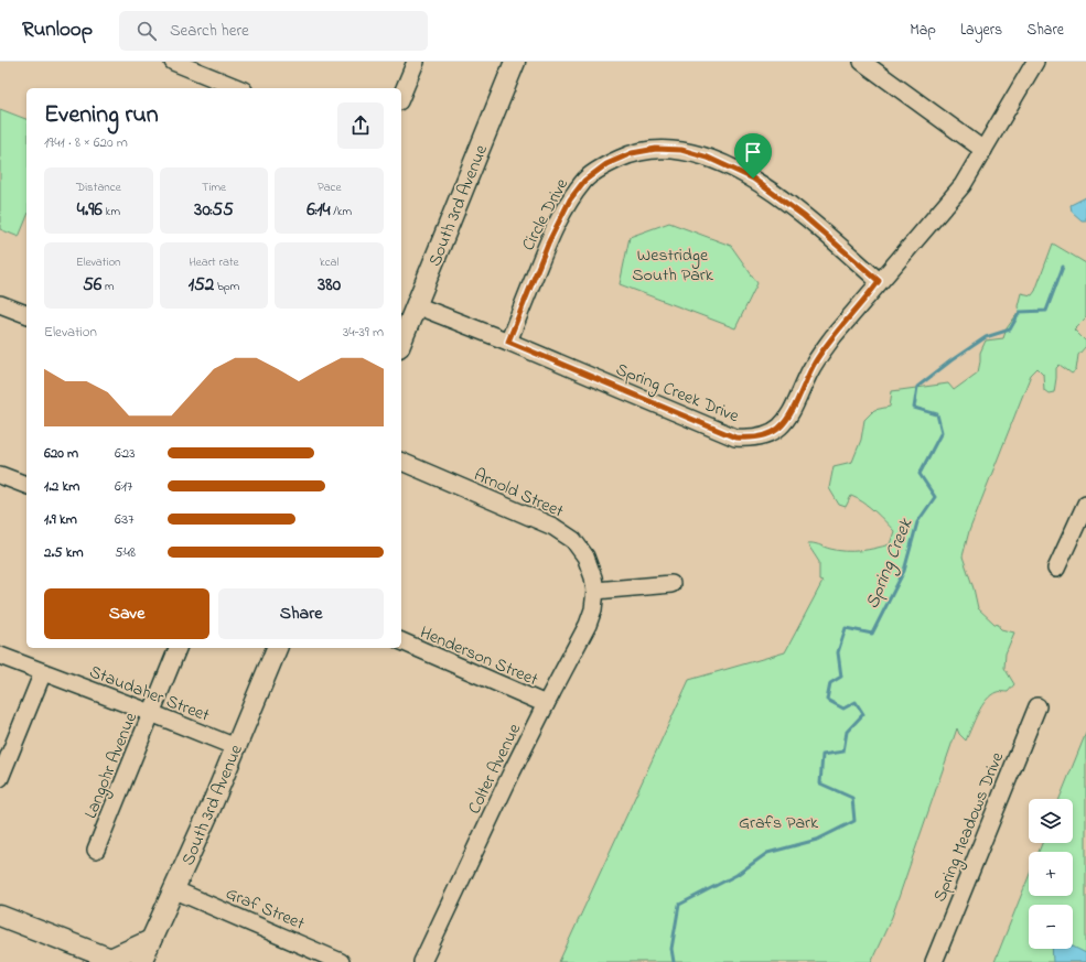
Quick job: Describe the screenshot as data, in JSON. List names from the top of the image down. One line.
{"streets":{"main road":["South 3rd Avenue"],"street":["Circle Drive","Spring Creek Drive","Arnold Street","Henderson Street","Staudaher Street","Langohr Avenue","Colter Avenue","Spring Meadows Drive","Graf Street"]},"crossings":[["South 3rd Avenue","Spring Creek Drive"],["South 3rd Avenue","Staudaher Street"],["South 3rd Avenue","Graf Street"],["Circle Drive","Spring Creek Drive"],["Arnold Street","Colter Avenue"],["Henderson Street","Colter Avenue"],["Staudaher Street","Langohr Avenue"]],"water":["Spring Creek"],"parks":["Westridge South Park","Grafs Park"],"page":{"header":"Runloop","search":"Search here","nav":["Map","Layers","Share"],"heading":["Evening run","19:41 · 8 × 620 m"],"stats":[["Distance","4.96 km"],["Time","30:55"],["Pace","6:14 /km"],["Elevation","56 m"],["Heart rate","152 bpm"],["kcal","380"]],"chart":["Elevation","34–39 m"],"list":[{"name":"620 m","note":"6:23"},{"name":"1.2 km","note":"6:17"},{"name":"1.9 km","note":"6:37"},{"name":"2.5 km","note":"5:48"}],"buttons":["Save","Share"],"map_buttons":["+","−"]}}
